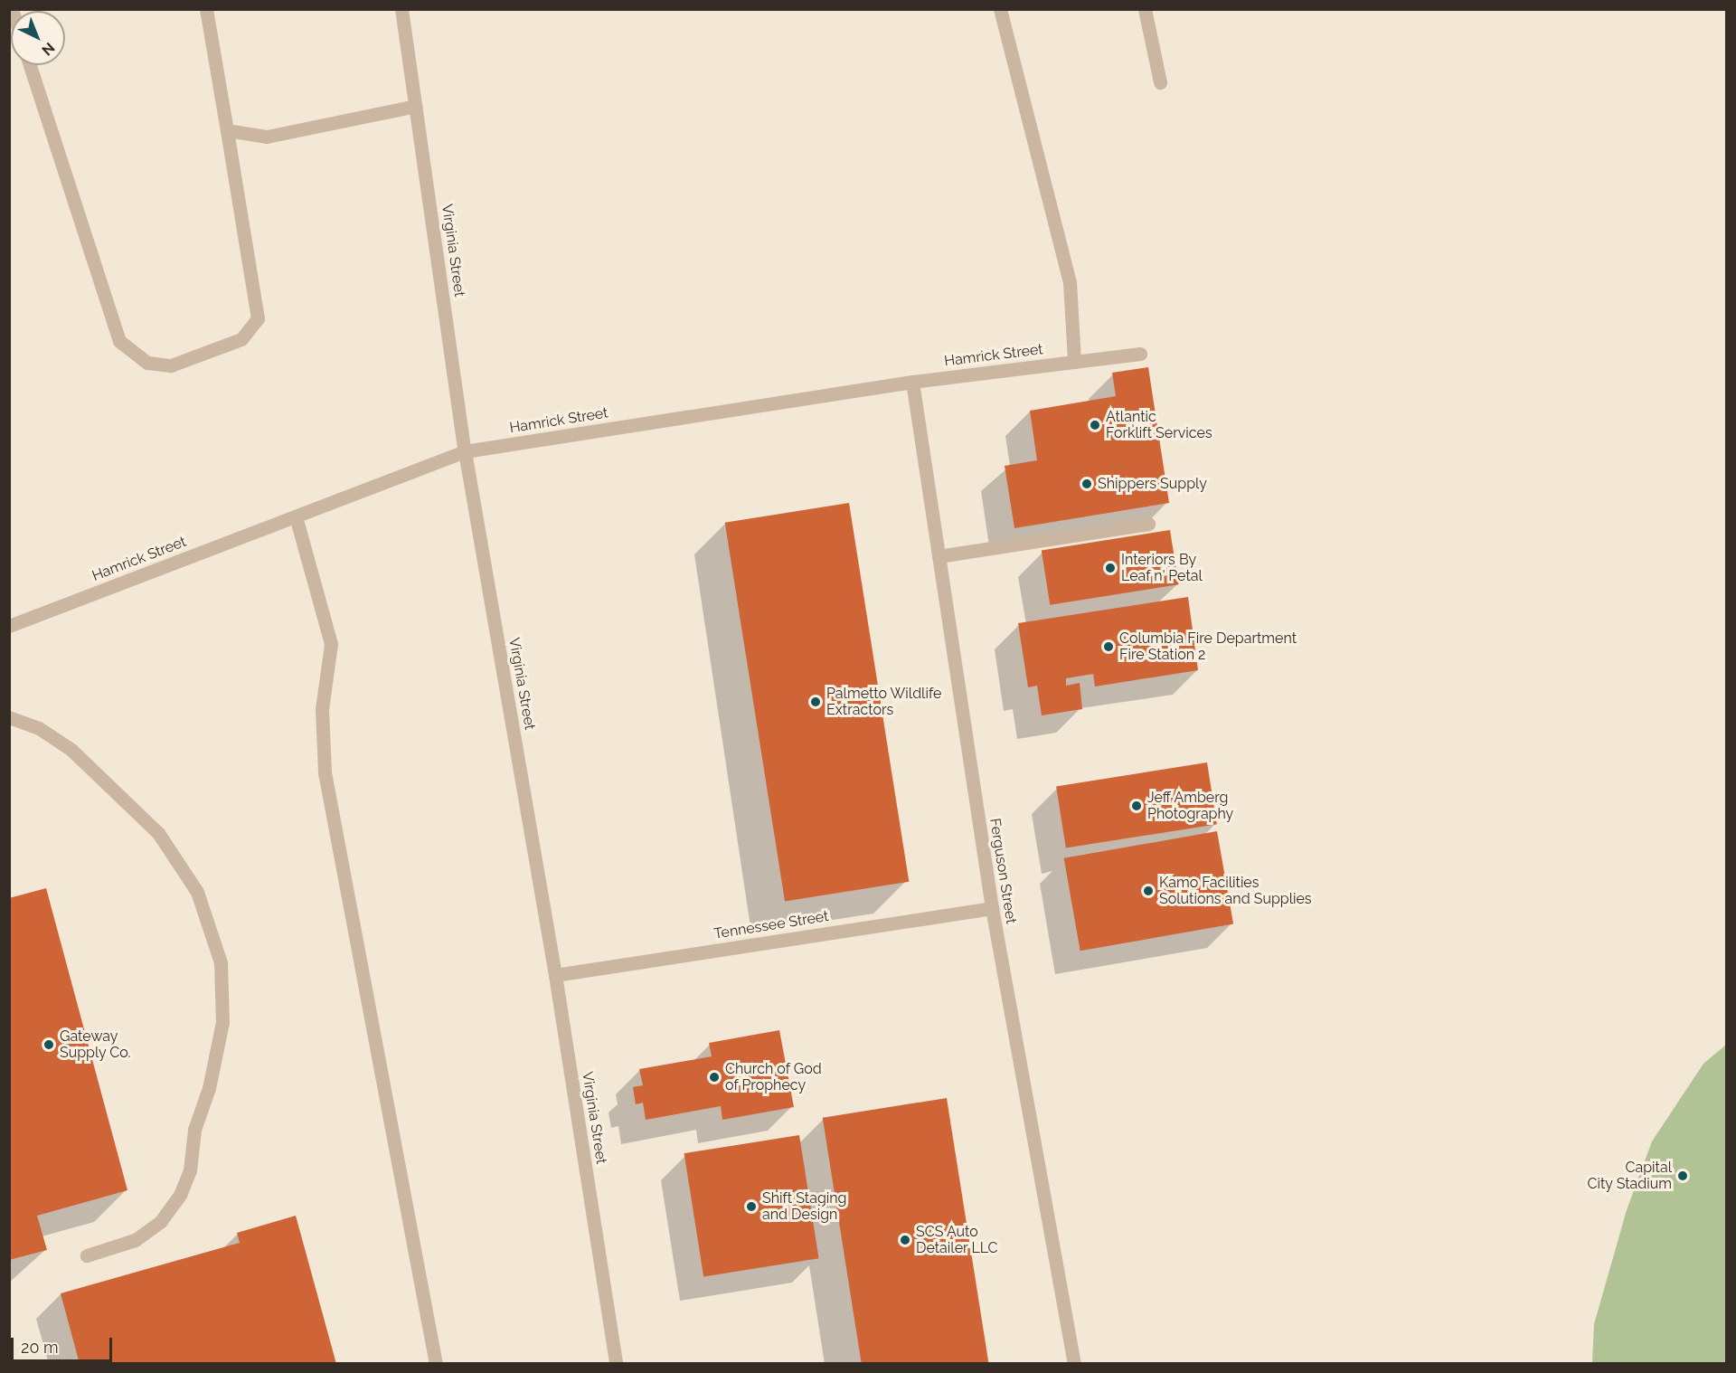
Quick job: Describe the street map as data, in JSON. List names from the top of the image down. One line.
{"streets":{"street":["Virginia Street","Hamrick Street","Ferguson Street","Tennessee Street"]},"crossings":[["Virginia Street","Hamrick Street"],["Virginia Street","Tennessee Street"],["Hamrick Street","Ferguson Street"],["Ferguson Street","Tennessee Street"]],"places":["Atlantic Forklift Services","Shippers Supply","Interiors By Leaf n' Petal","Columbia Fire Department Fire Station 2","Palmetto Wildlife Extractors","Jeff Amberg Photography","Kamo Facilities Solutions and Supplies","Gateway Supply Co.","Church of God of Prophecy","Capital City Stadium","Shift Staging and Design","SCS Auto Detailer LLC"],"scale_bar":"20 m","north":"bottom right"}
